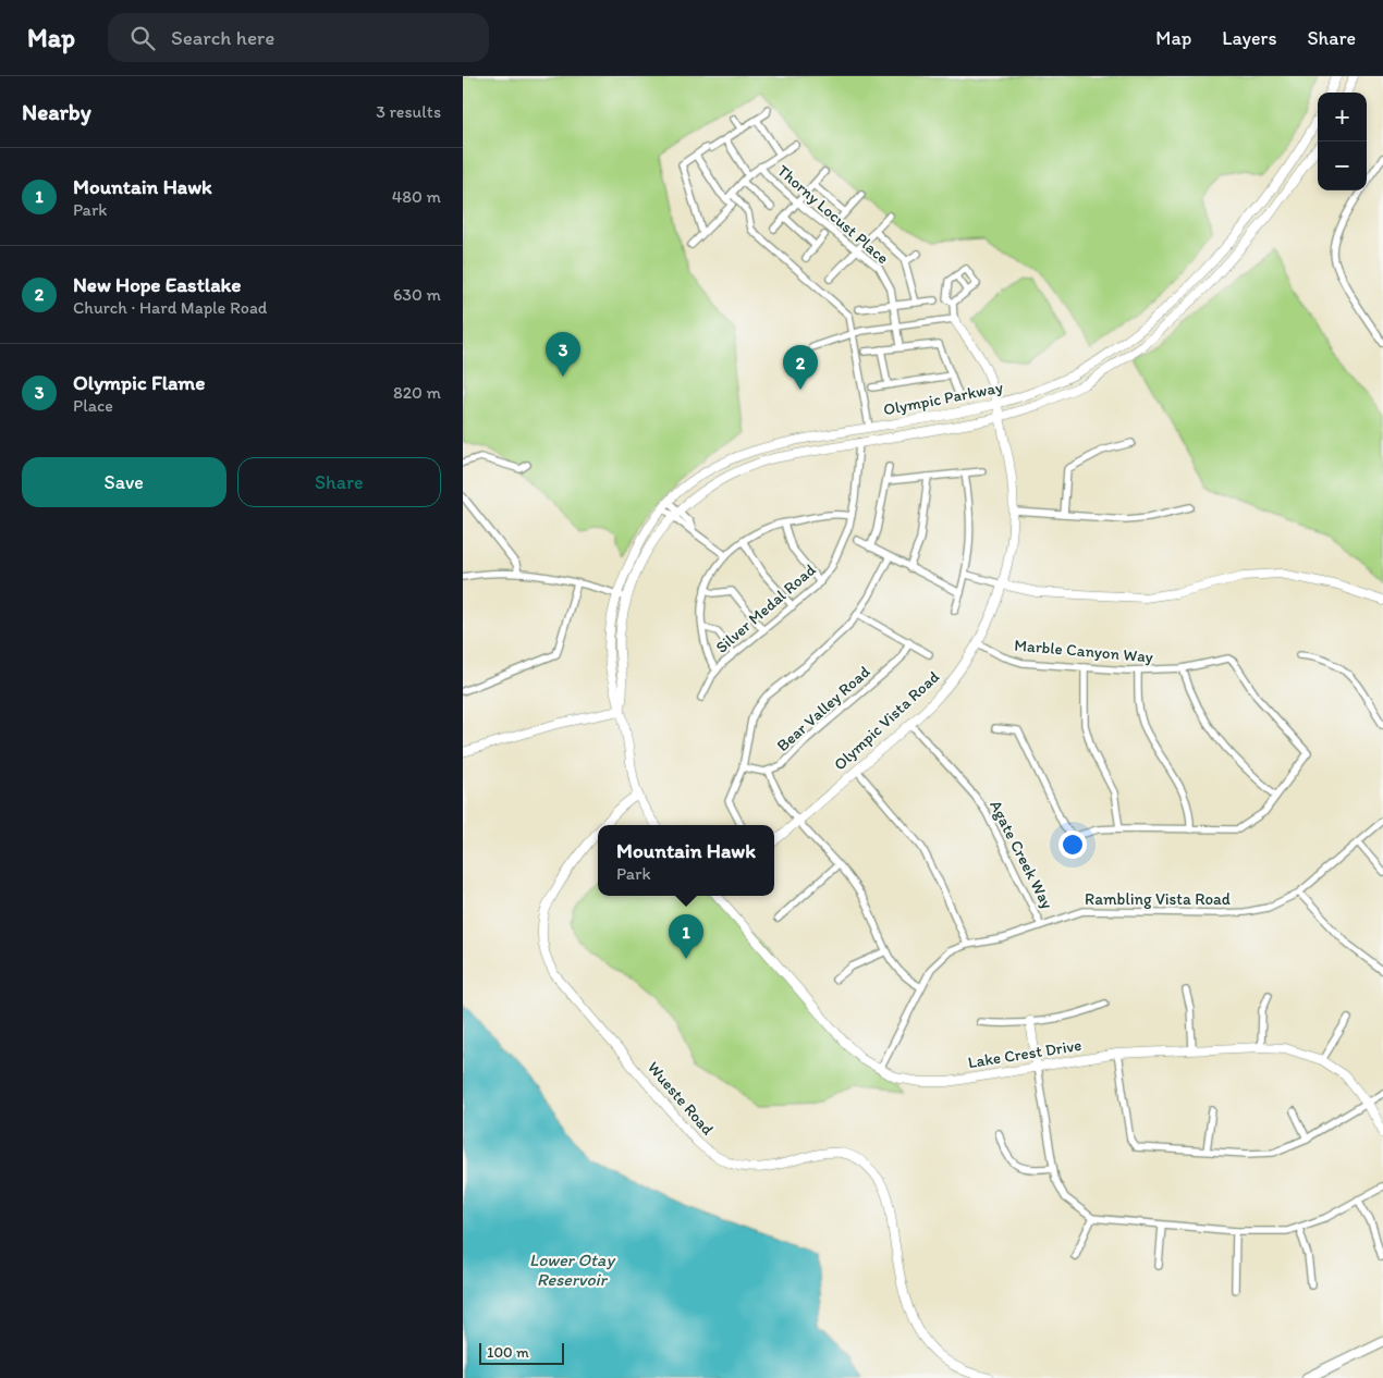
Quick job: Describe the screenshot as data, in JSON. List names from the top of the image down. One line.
{"streets":{"main road":["Olympic Parkway","Olympic Vista Road","Lake Crest Drive","Wueste Road"],"street":["Thorny Locust Place","Silver Medal Road","Marble Canyon Way","Bear Valley Road","Agate Creek Way","Rambling Vista Road"]},"crossings":[["Olympic Parkway","Silver Medal Road"],["Olympic Parkway","Olympic Vista Road"],["Marble Canyon Way","Olympic Vista Road"],["Olympic Vista Road","Agate Creek Way"],["Agate Creek Way","Rambling Vista Road"],["Rambling Vista Road","Lake Crest Drive"]],"water":["Lower Otay Reservoir"],"scale_bar":"100 m","page":{"header":"Map","search":"Search here","nav":["Map","Layers","Share"],"heading":["Nearby","3 results"],"map_buttons":["+","−"],"list":[{"mark":"1","name":"Mountain Hawk","note":"Park","value":"480 m"},{"mark":"2","name":"New Hope Eastlake","note":"Church · Hard Maple Road","value":"630 m"},{"mark":"3","name":"Olympic Flame","note":"Place","value":"820 m"}],"pins":["3","2","1"],"buttons":["Save","Share"],"popup":["Mountain Hawk","Park"],"scale":"100 m"}}
